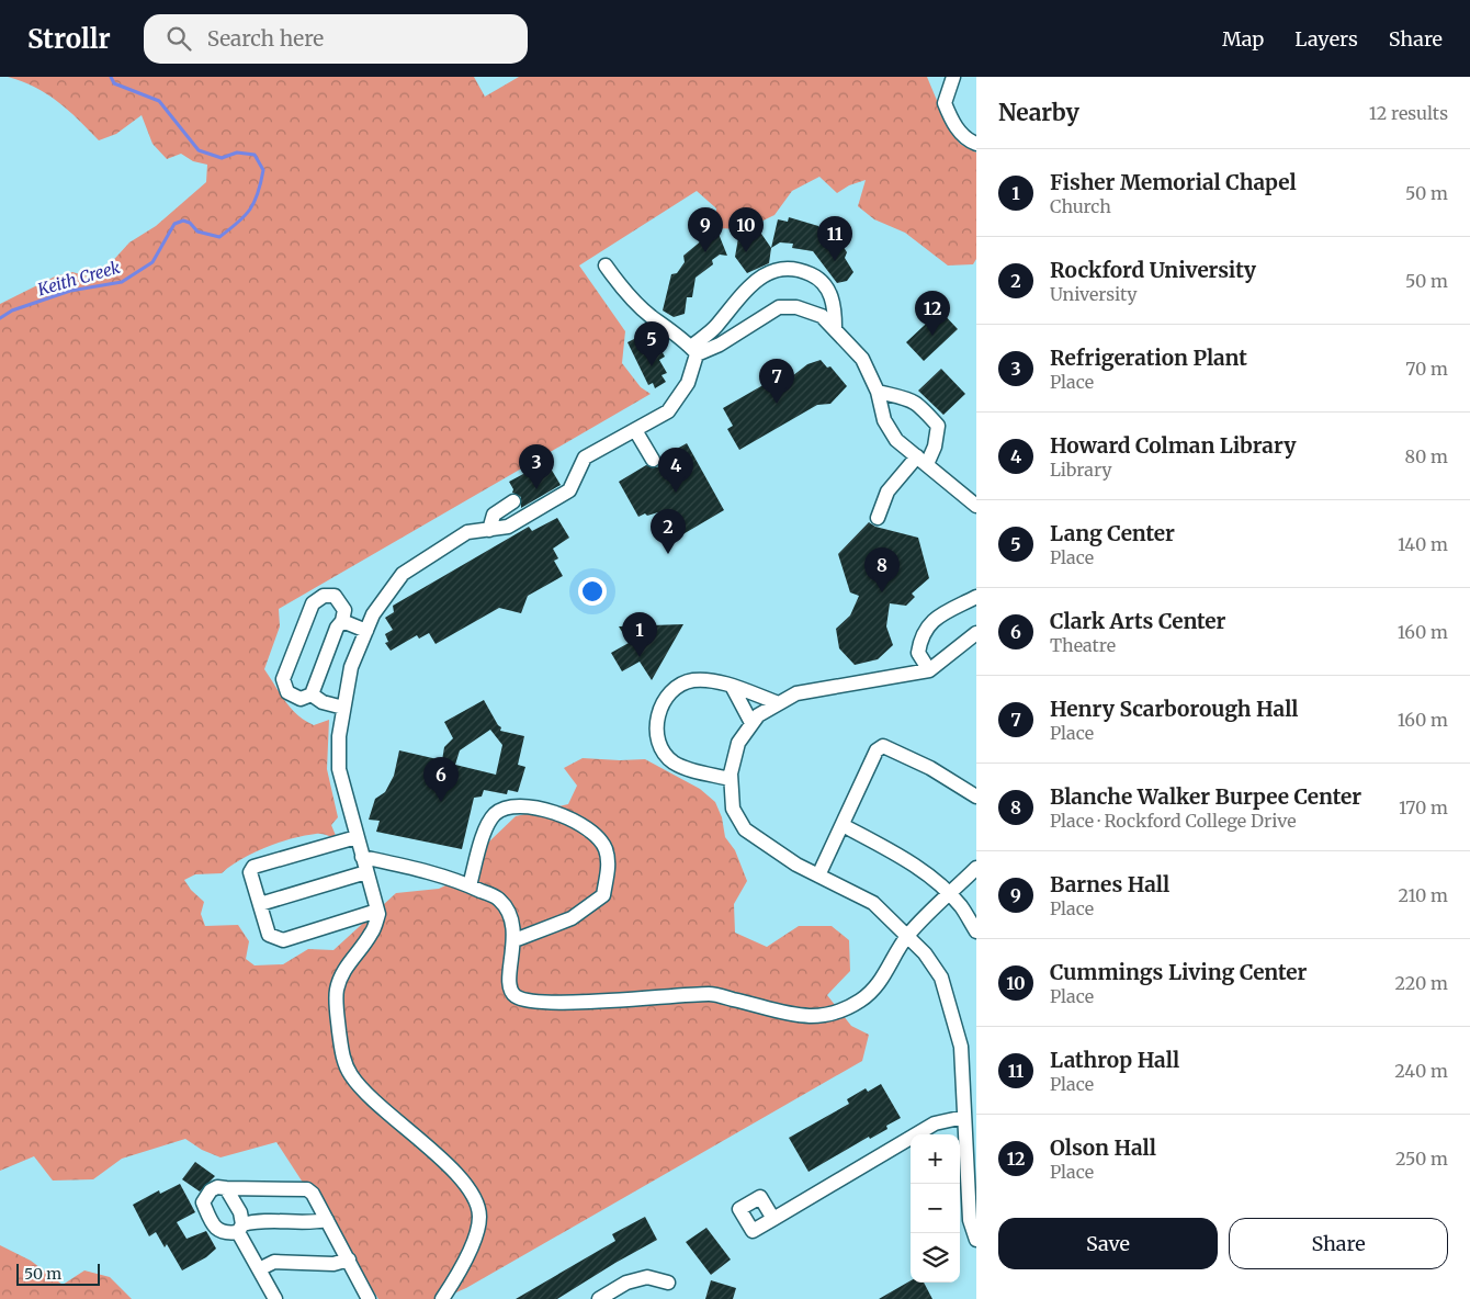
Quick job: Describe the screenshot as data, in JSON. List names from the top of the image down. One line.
{"water":["Keith Creek"],"scale_bar":"50 m","page":{"header":"Strollr","search":"Search here","nav":["Map","Layers","Share"],"heading":["Nearby","12 results"],"list":[{"mark":"1","name":"Fisher Memorial Chapel","note":"Church","value":"50 m"},{"mark":"2","name":"Rockford University","note":"University","value":"50 m"},{"mark":"3","name":"Refrigeration Plant","note":"Place","value":"70 m"},{"mark":"4","name":"Howard Colman Library","note":"Library","value":"80 m"},{"mark":"5","name":"Lang Center","note":"Place","value":"140 m"},{"mark":"6","name":"Clark Arts Center","note":"Theatre","value":"160 m"},{"mark":"7","name":"Henry Scarborough Hall","note":"Place","value":"160 m"},{"mark":"8","name":"Blanche Walker Burpee Center","note":"Place · Rockford College Drive","value":"170 m"},{"mark":"9","name":"Barnes Hall","note":"Place","value":"210 m"},{"mark":"10","name":"Cummings Living Center","note":"Place","value":"220 m"},{"mark":"11","name":"Lathrop Hall","note":"Place","value":"240 m"},{"mark":"12","name":"Olson Hall","note":"Place","value":"250 m"}],"pins":["9","10","11","12","5","7","3","4","2","8","1","6"],"map_buttons":["+","−"],"buttons":["Save","Share"],"scale":"50 m"}}
